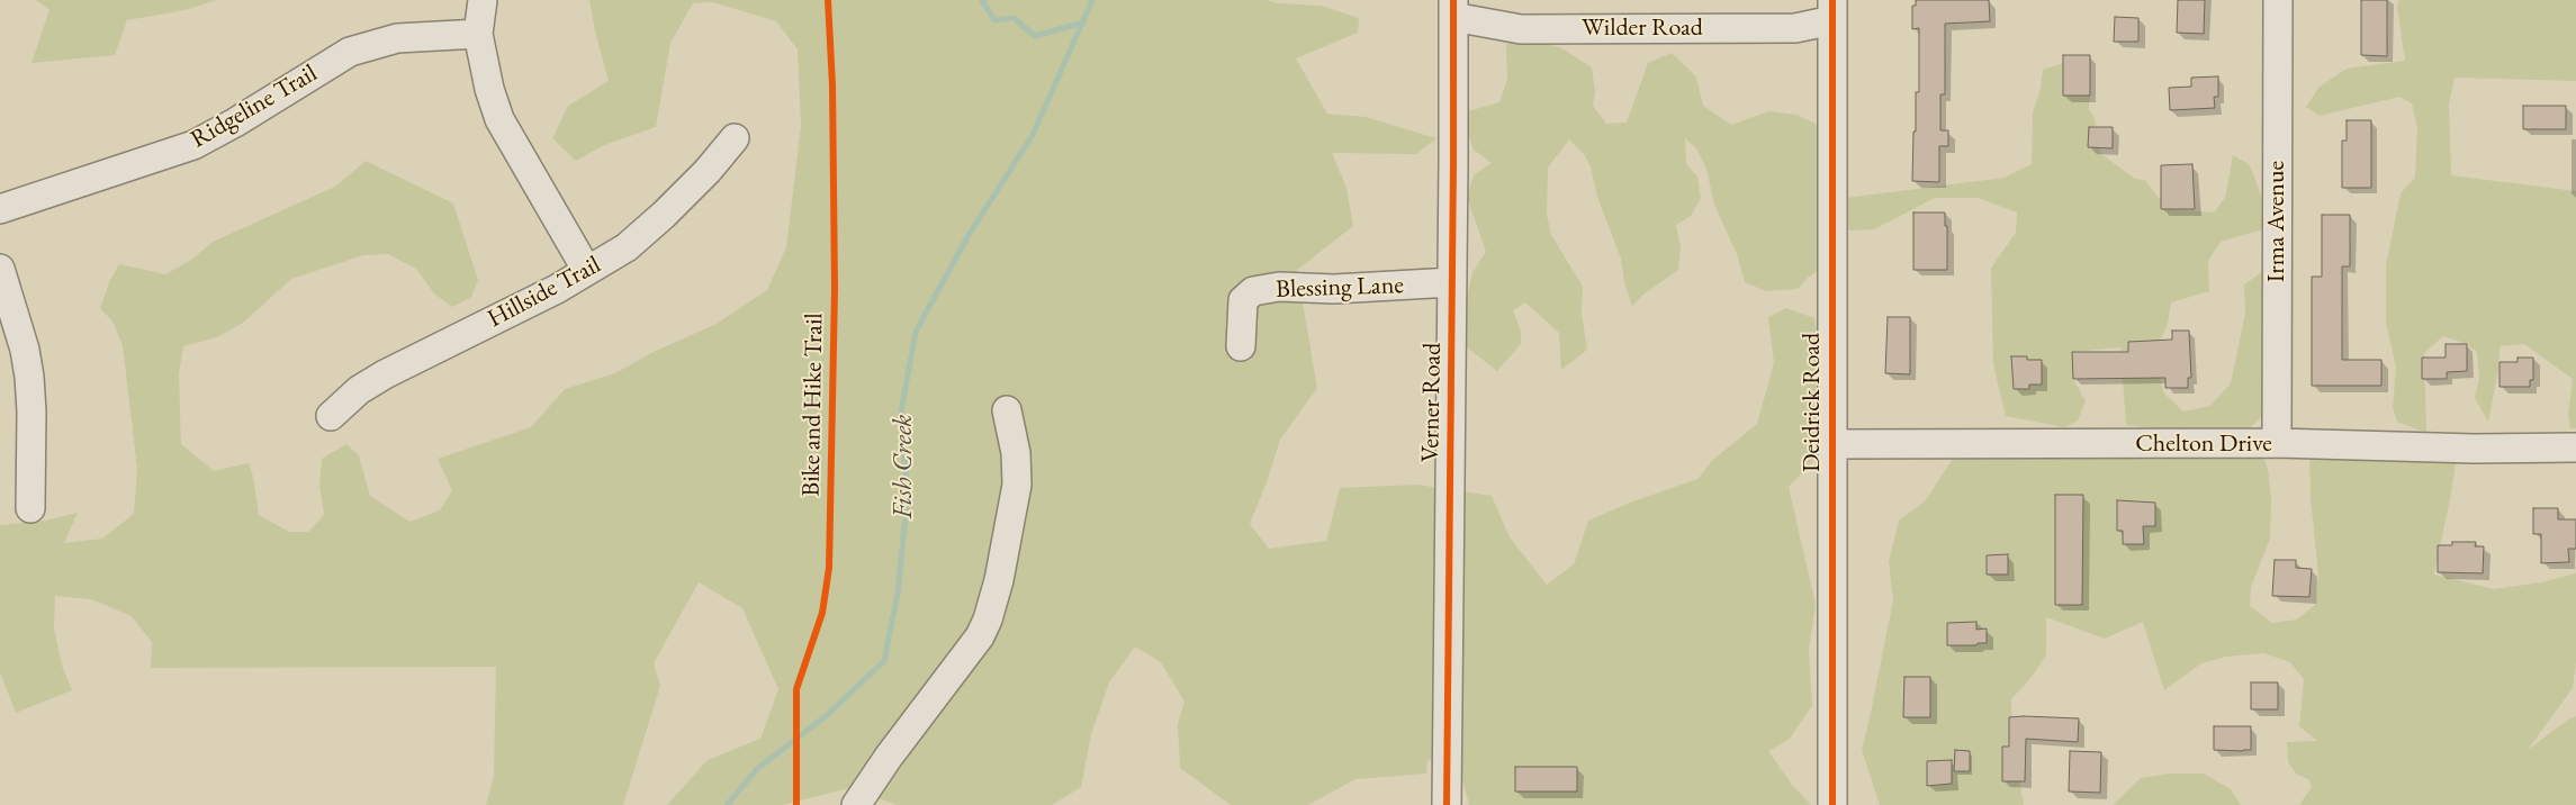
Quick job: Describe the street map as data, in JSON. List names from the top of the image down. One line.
{"streets":{"street":["Wilder Road","Ridgeline Trail","Irma Avenue","Blessing Lane","Hillside Trail","Verner Road","Deidrick Road","Chelton Drive"],"cycle path":["Bike and Hike Trail"]},"crossings":[["Wilder Road","Verner Road"],["Wilder Road","Deidrick Road"],["Irma Avenue","Chelton Drive"],["Blessing Lane","Verner Road"],["Deidrick Road","Chelton Drive"]],"water":["Fish Creek"]}
